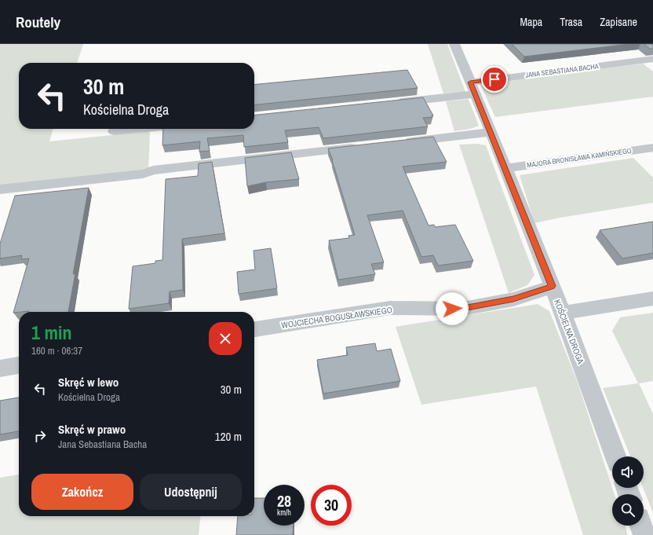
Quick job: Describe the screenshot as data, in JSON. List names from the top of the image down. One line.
{"streets":{"street":["JANA SEBASTIANA BACHA","MAJORA BRONISŁAWA KAMIŃSKIEGO","WOJCIECHA BOGUSŁAWSKIEGO","KOŚCIELNA DROGA"]},"crossings":[["JANA SEBASTIANA BACHA","KOŚCIELNA DROGA"],["MAJORA BRONISŁAWA KAMIŃSKIEGO","KOŚCIELNA DROGA"],["WOJCIECHA BOGUSŁAWSKIEGO","KOŚCIELNA DROGA"]],"page":{"header":"Routely","nav":["Mapa","Trasa","Zapisane"],"turn":["30 m","Kościelna Droga"],"heading":["1 min","160 m · 06:37"],"list":[{"name":"Skręć w lewo","note":"Kościelna Droga","value":"30 m"},{"name":"Skręć w prawo","note":"Jana Sebastiana Bacha","value":"120 m"}],"buttons":["Zakończ","Udostępnij"],"speed":"28 km/h","limit":"30"}}
